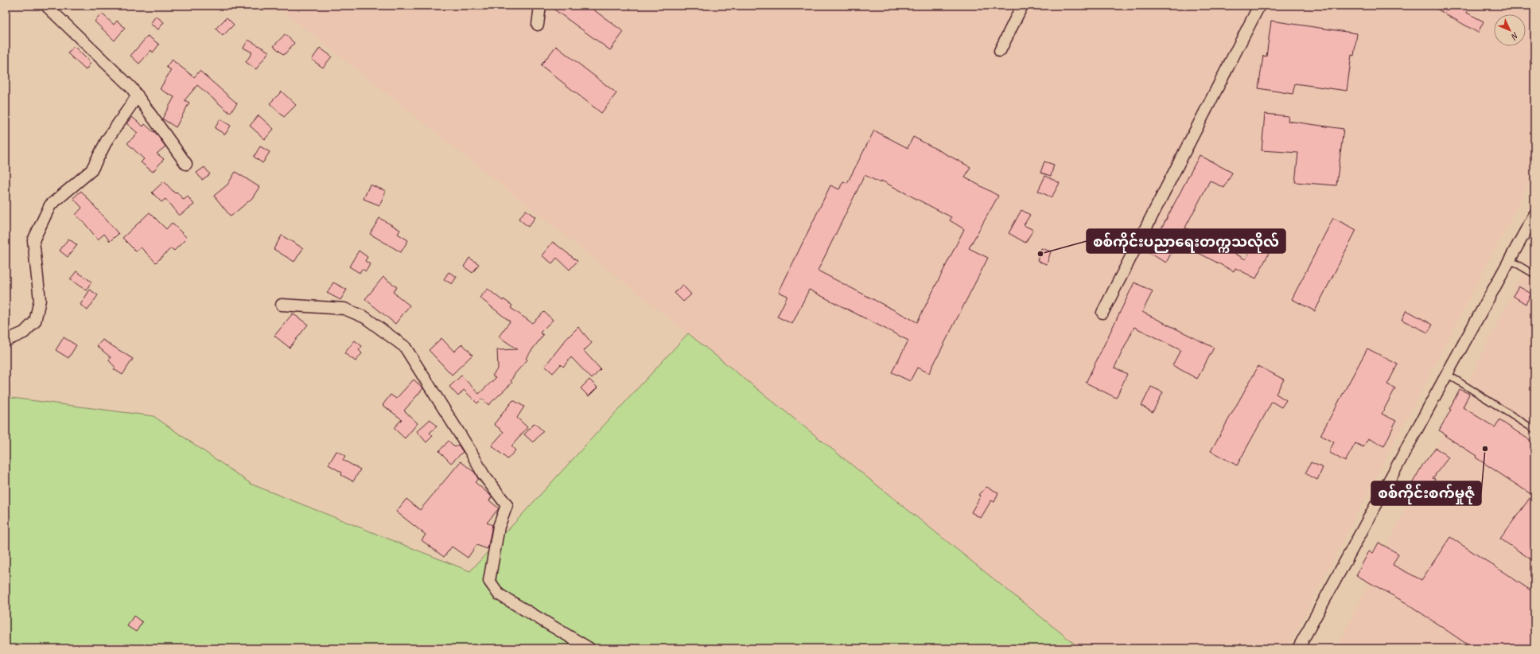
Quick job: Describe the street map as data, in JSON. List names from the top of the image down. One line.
{"places":["စစ်ကိုင်းပညာရေးတက္ကသလိုလ်","စစ်ကိုင်းစက်မှုဇုံ"],"north":"bottom right"}
